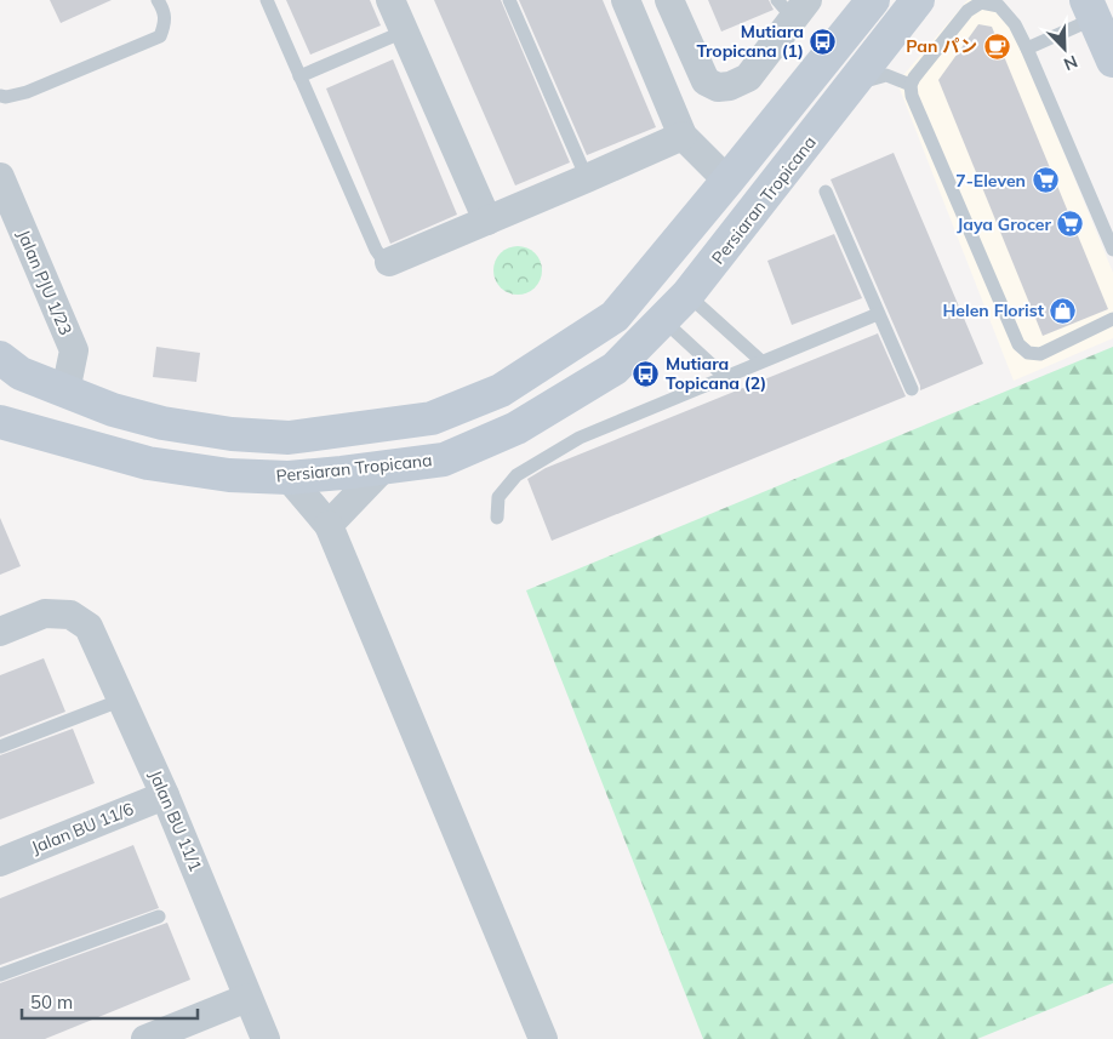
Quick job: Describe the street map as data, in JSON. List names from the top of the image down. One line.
{"streets":{"main road":["Persiaran Tropicana"],"street":["Jalan PJU 1/23","Jalan BU 11/1","Jalan BU 11/6"]},"crossings":[["Jalan BU 11/1","Jalan BU 11/6"]],"places":{"bus stop":["Mutiara Tropicana (1)","Mutiara Topicana (2)"],"cafe":["Pan パン"],"supermarket":["7-Eleven","Jaya Grocer"],"shop":["Helen Florist"]},"scale_bar":"50 m","north":"bottom right"}
